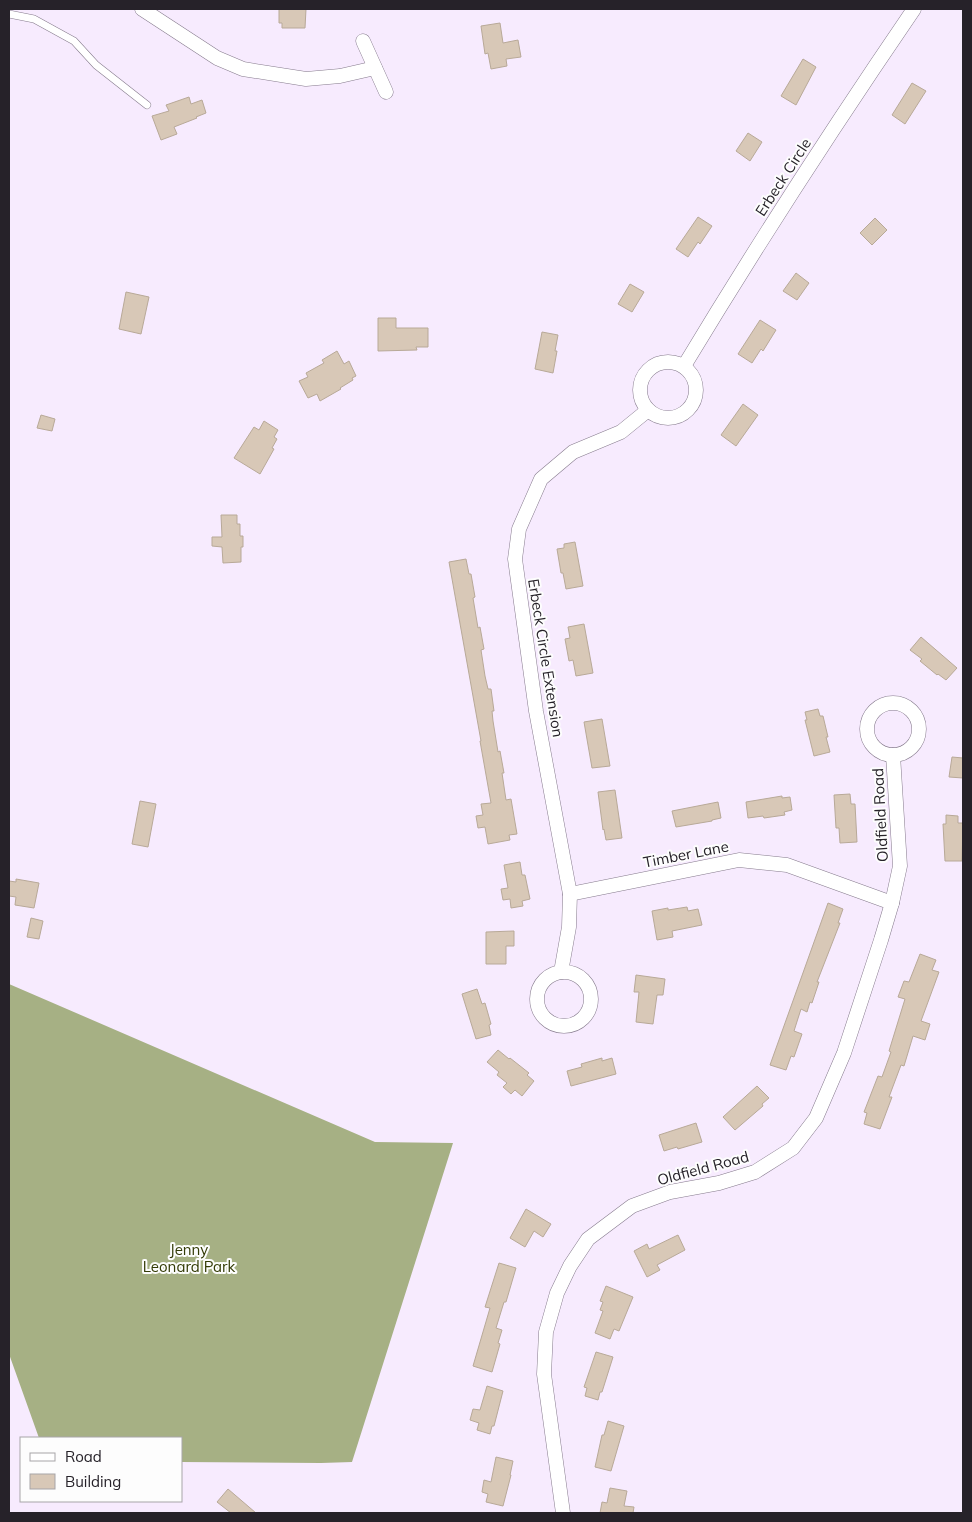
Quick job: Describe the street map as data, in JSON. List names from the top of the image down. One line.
{"streets":{"street":["Erbeck Circle","Erbeck Circle Extension","Oldfield Road","Timber Lane"]},"crossings":[["Erbeck Circle","Erbeck Circle Extension"],["Erbeck Circle Extension","Timber Lane"],["Oldfield Road","Timber Lane"]],"parks":["Jenny Leonard Park"],"legend":["Road","Building"]}
